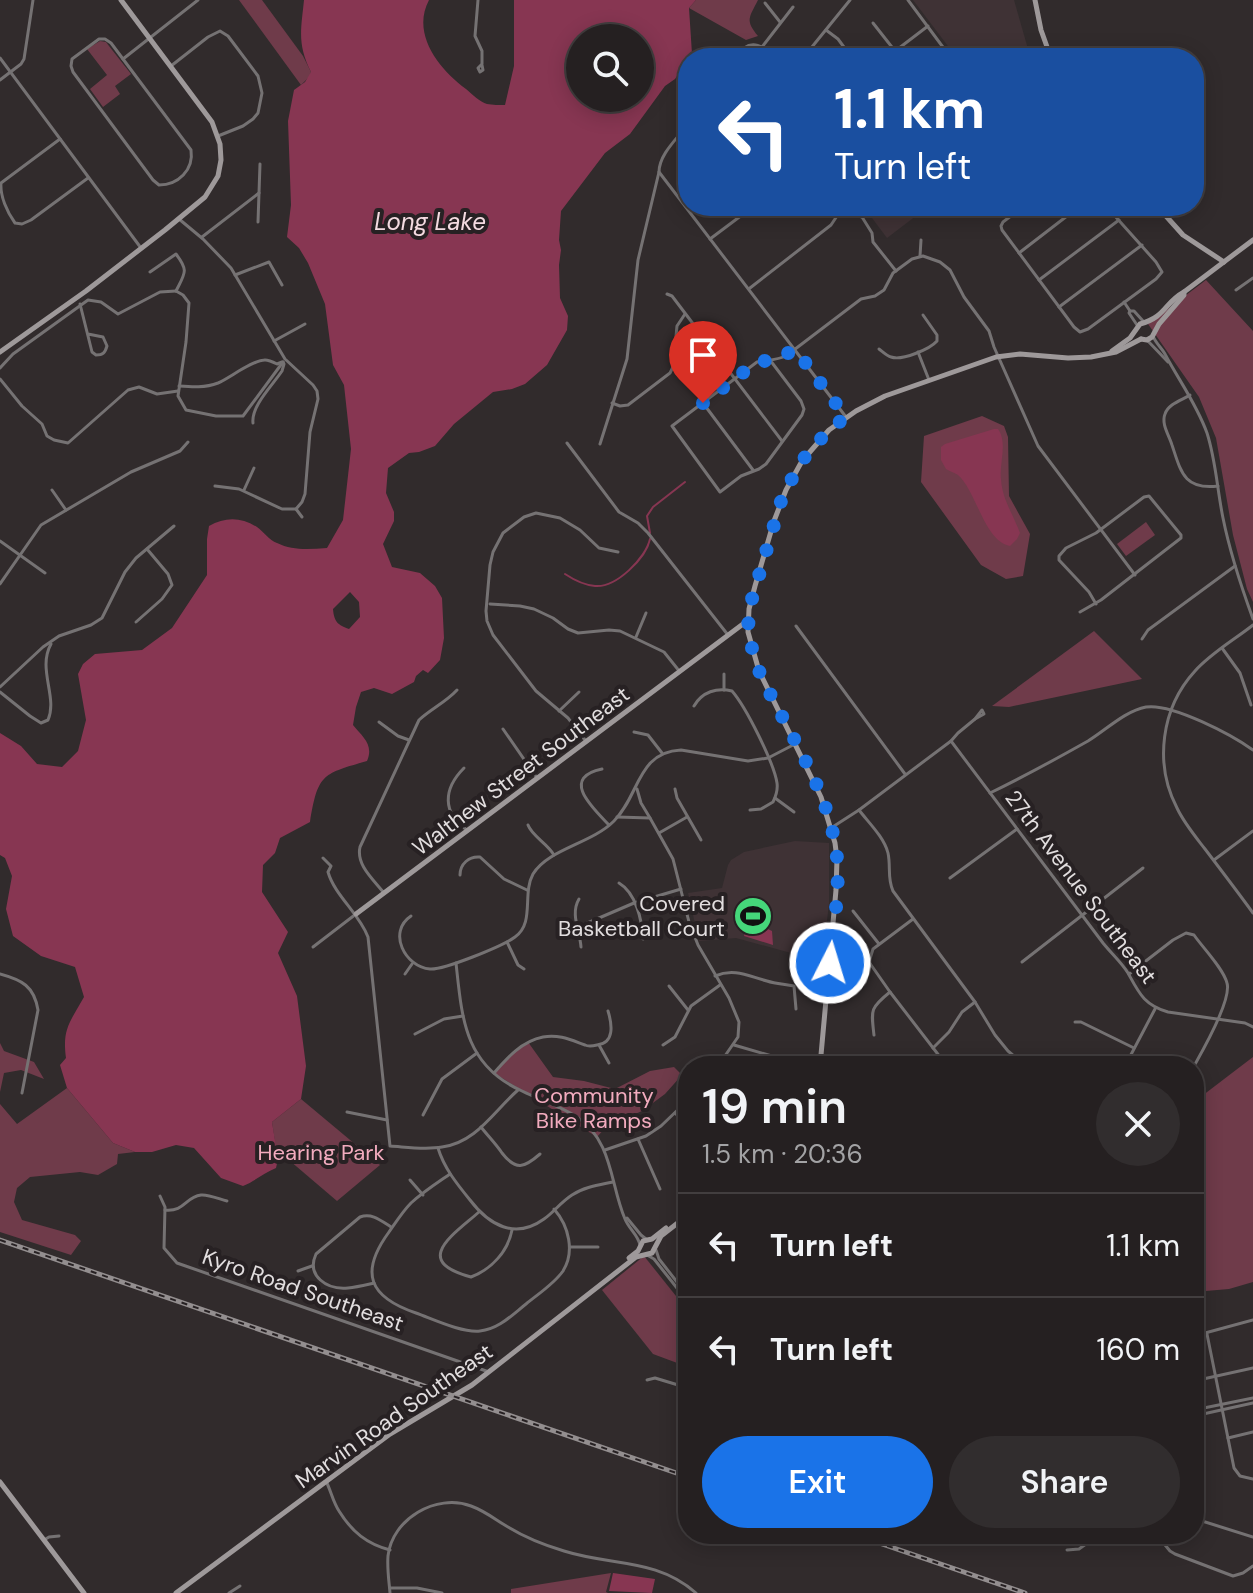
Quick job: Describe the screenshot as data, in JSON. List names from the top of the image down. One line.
{"streets":{"street":["Walthew Street Southeast","27th Avenue Southeast","Kyro Road Southeast","Marvin Road Southeast"]},"crossings":[["Kyro Road Southeast","Marvin Road Southeast"]],"water":["Long Lake"],"parks":["Community Bike Ramps","Hearing Park"],"places":{"sports":["Covered Basketball Court"]},"page":{"turn":["1.1 km","Turn left"],"heading":["19 min","1.5 km · 20:36"],"list":[{"name":"Turn left","value":"1.1 km"},{"name":"Turn left","value":"160 m"}],"buttons":["Exit","Share"]}}
